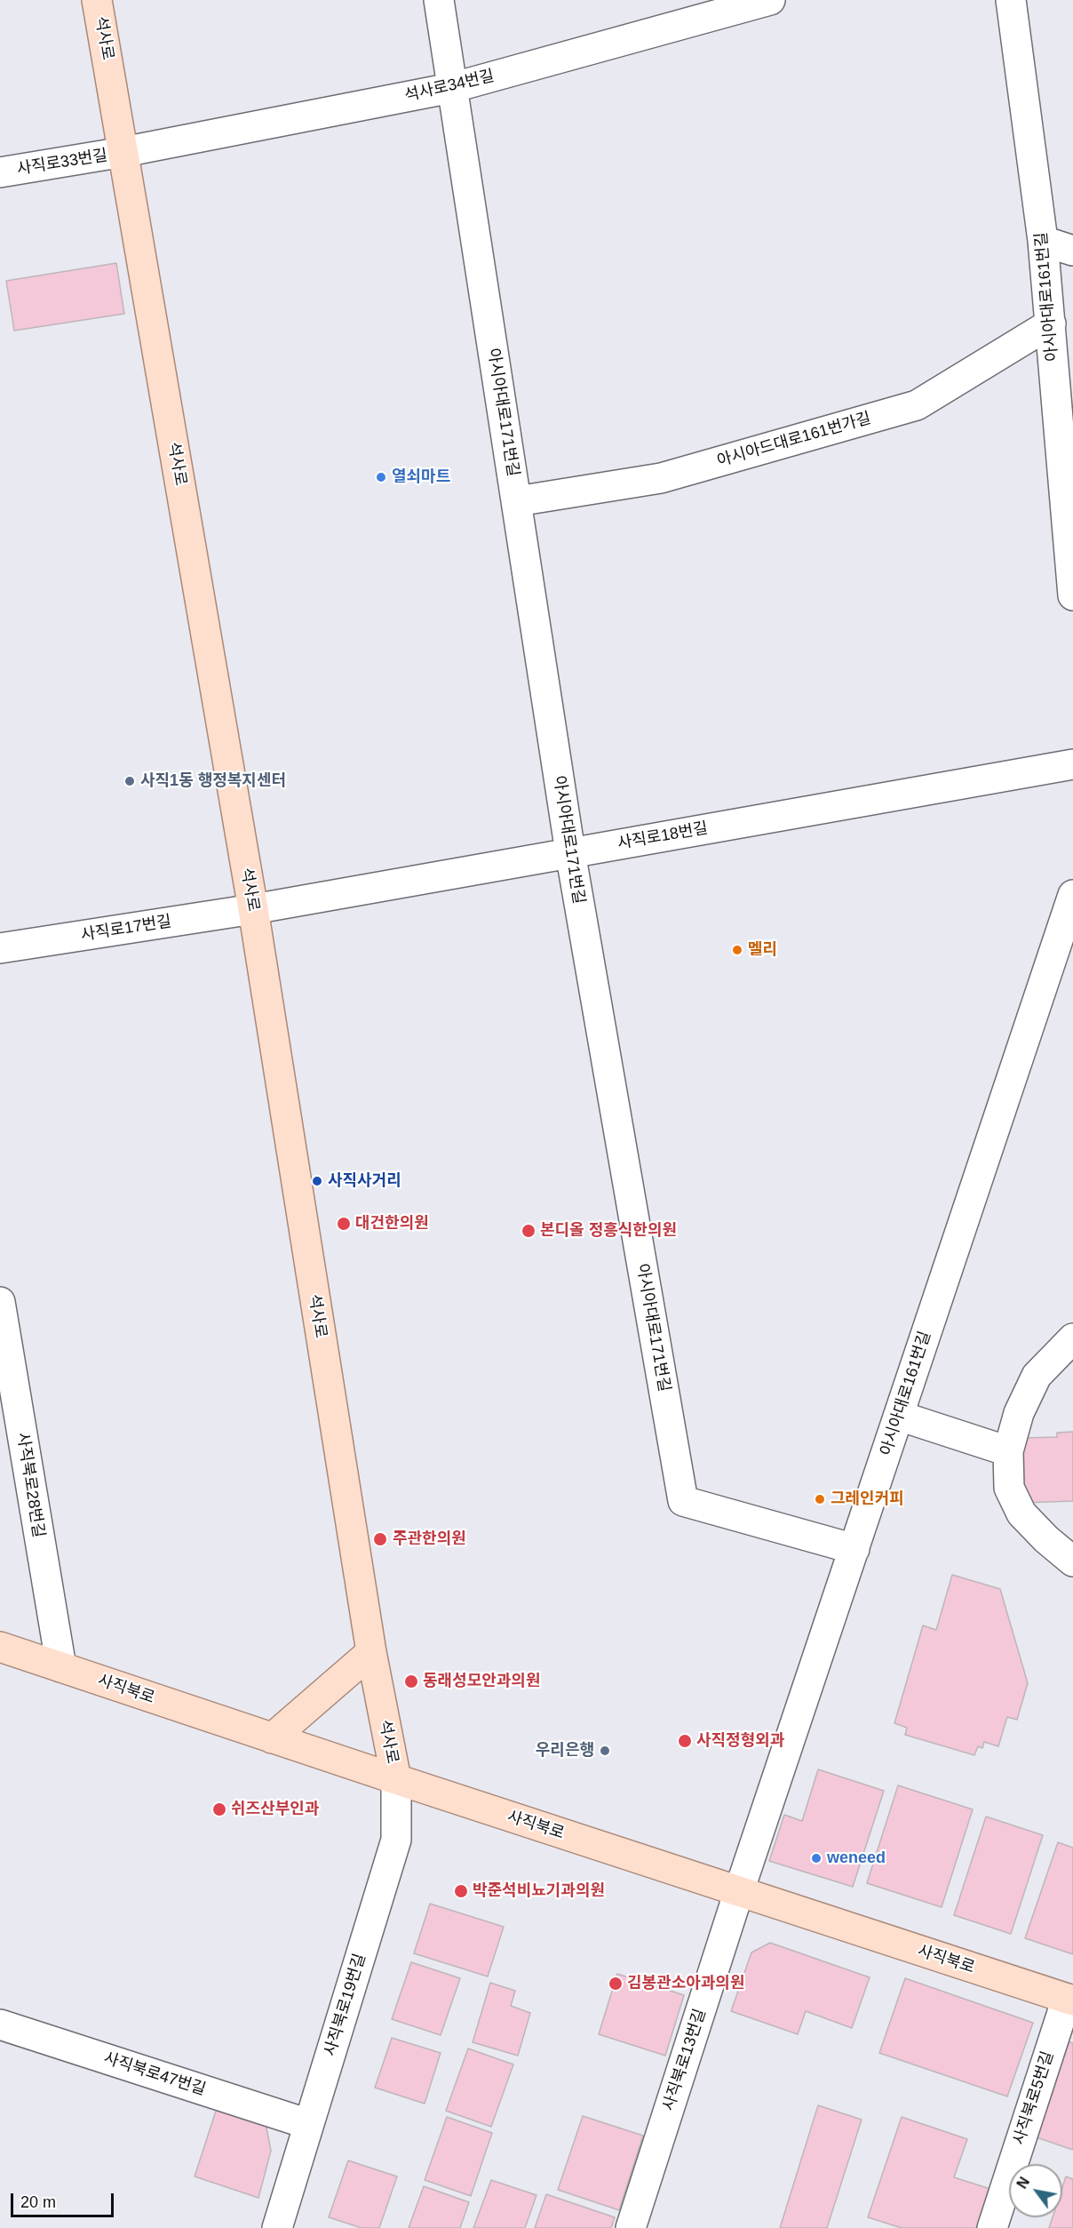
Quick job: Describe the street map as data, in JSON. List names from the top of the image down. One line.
{"streets":{"main road":["석사로","사직북로"],"street":["석사로34번길","사직로33번길","아시아대로161번길","아시아대로171번길","아시아드대로161번가길","사직로18번길","사직로17번길","사직북로28번길","사직북로19번길","사직북로13번길","사직북로47번길","사직북로5번길"]},"crossings":[["석사로","석사로34번길"],["석사로","사직로33번길"],["석사로","사직로18번길"],["석사로","사직로17번길"],["석사로","사직북로"],["석사로","사직북로19번길"],["석사로34번길","사직로33번길"],["석사로34번길","아시아대로171번길"],["아시아대로161번길","아시아대로171번길"],["아시아대로161번길","아시아드대로161번가길"],["아시아대로161번길","사직북로"],["아시아대로161번길","사직북로13번길"],["아시아대로171번길","아시아드대로161번가길"],["아시아대로171번길","사직로18번길"],["사직로18번길","사직로17번길"],["사직북로28번길","사직북로"],["사직북로","사직북로19번길"],["사직북로","사직북로13번길"],["사직북로","사직북로5번길"],["사직북로19번길","사직북로47번길"]],"places":["열쇠마트","사직1동 행정복지센터","멜리","사직사거리","대건한의원","본디올 정흥식한의원","그레인커피","주관한의원","동래성모안과의원","사직정형외과","우리은행","쉬즈산부인과","weneed","박준석비뇨기과의원","김봉관소아과의원"],"scale_bar":"20 m","north":"top left"}
